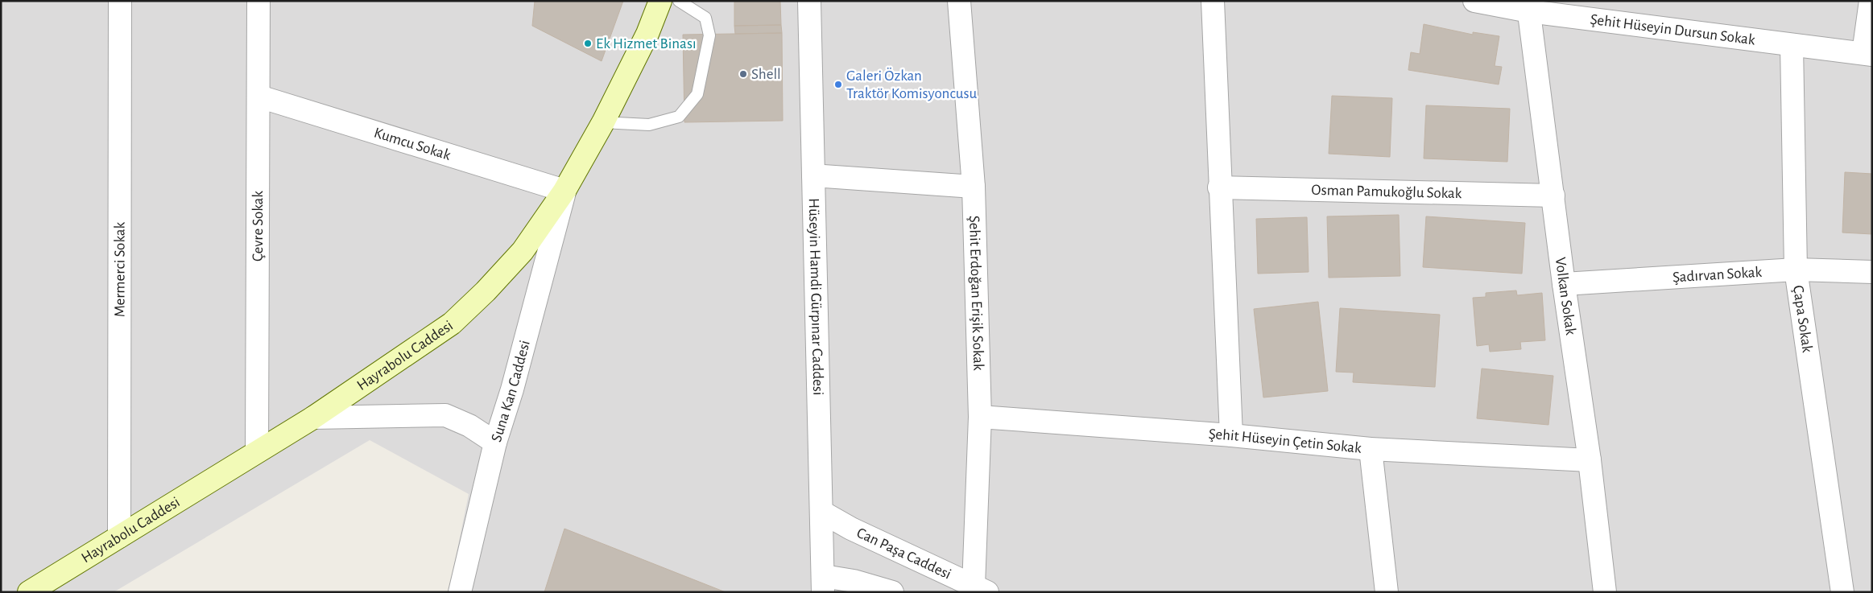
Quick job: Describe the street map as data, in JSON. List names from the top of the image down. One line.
{"streets":{"main road":["Hayrabolu Caddesi"],"street":["Şehit Hüseyin Dursun Sokak","Kumcu Sokak","Osman Pamukoğlu Sokak","Çevre Sokak","Mermerci Sokak","Şadırvan Sokak","Şehit Erdoğan Erişik Sokak","Hüseyin Hamdi Gürpınar Caddesi","Volkan Sokak","Çapa Sokak","Suna Kan Caddesi","Şehit Hüseyin Çetin Sokak","Can Paşa Caddesi"]},"crossings":[["Şehit Hüseyin Dursun Sokak","Volkan Sokak"],["Şehit Hüseyin Dursun Sokak","Çapa Sokak"],["Kumcu Sokak","Çevre Sokak"],["Kumcu Sokak","Hayrabolu Caddesi"],["Kumcu Sokak","Suna Kan Caddesi"],["Osman Pamukoğlu Sokak","Volkan Sokak"],["Çevre Sokak","Hayrabolu Caddesi"],["Mermerci Sokak","Hayrabolu Caddesi"],["Şadırvan Sokak","Volkan Sokak"],["Şadırvan Sokak","Çapa Sokak"],["Şehit Erdoğan Erişik Sokak","Şehit Hüseyin Çetin Sokak"],["Şehit Erdoğan Erişik Sokak","Can Paşa Caddesi"],["Hüseyin Hamdi Gürpınar Caddesi","Can Paşa Caddesi"],["Volkan Sokak","Şehit Hüseyin Çetin Sokak"],["Hayrabolu Caddesi","Suna Kan Caddesi"]],"places":["Ek Hizmet Binası","Shell","Galeri Özkan Traktör Komisyoncusu"]}
